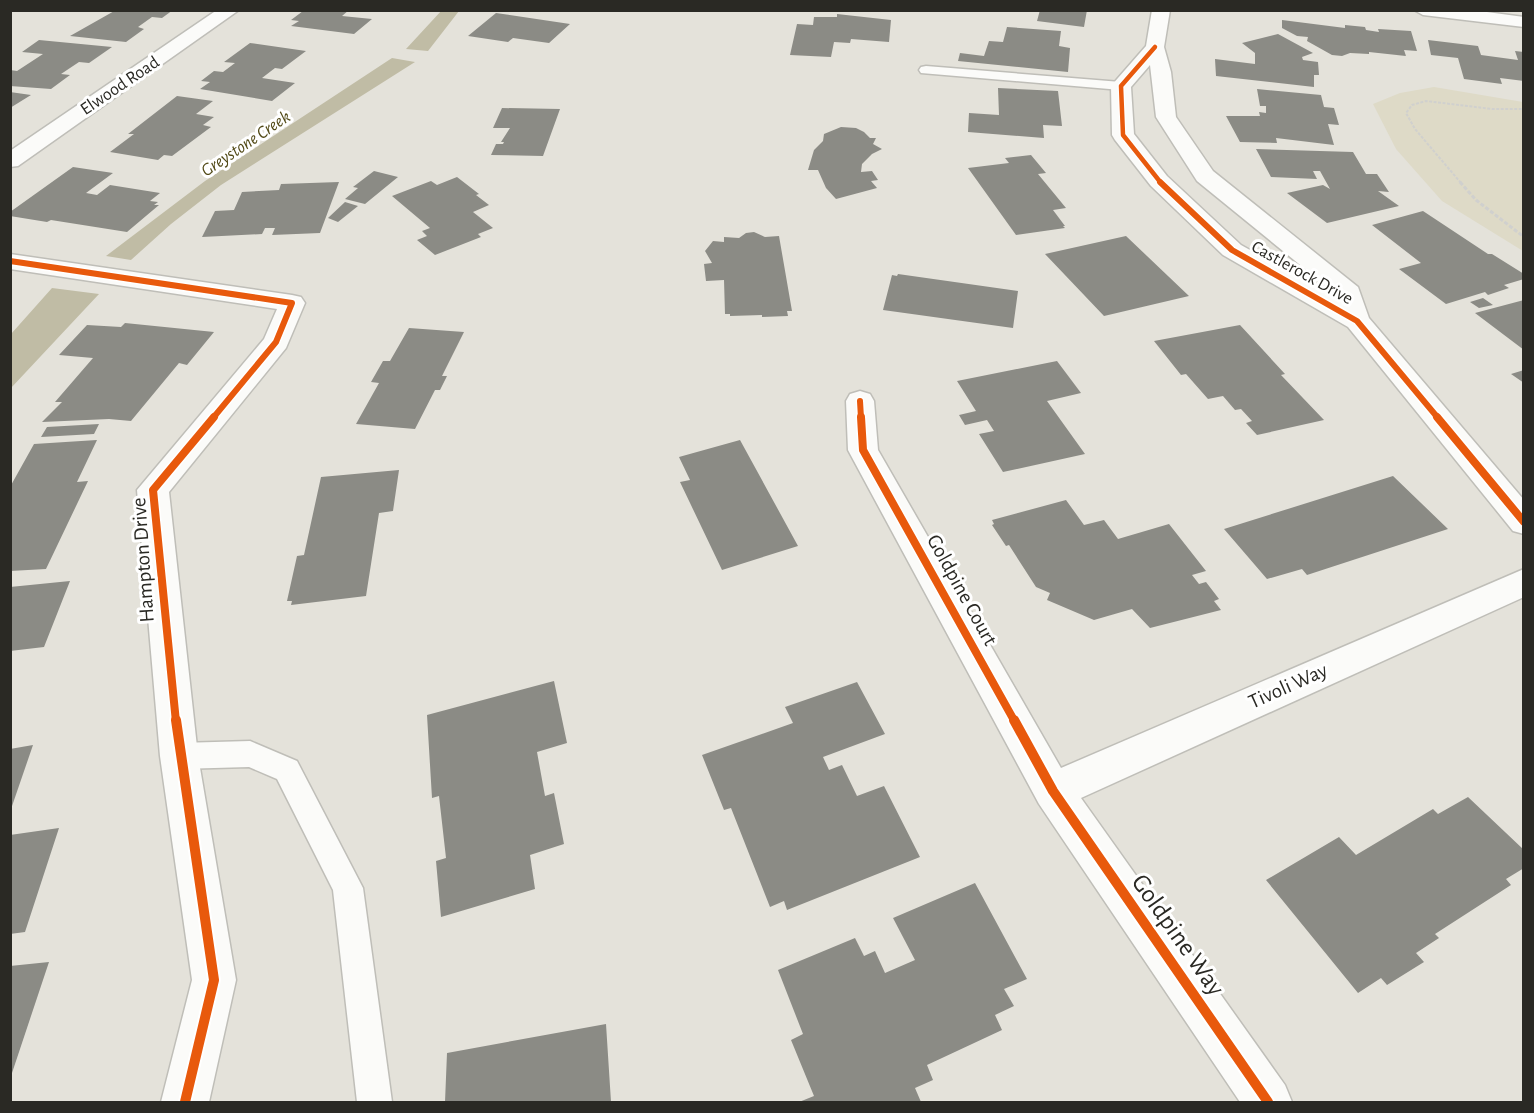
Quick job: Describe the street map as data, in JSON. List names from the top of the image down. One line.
{"streets":{"street":["Elwood Road","Castlerock Drive","Hampton Drive","Goldpine Court","Tivoli Way","Goldpine Way"]},"crossings":[["Goldpine Court","Tivoli Way"],["Goldpine Court","Goldpine Way"],["Tivoli Way","Goldpine Way"]],"water":["Greystone Creek"]}
